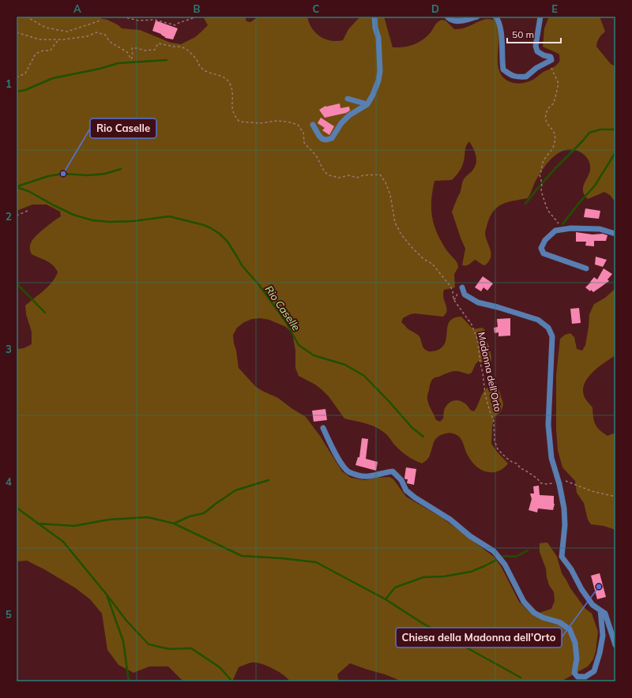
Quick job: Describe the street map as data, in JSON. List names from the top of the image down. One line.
{"streets":{"path":["Madonna dell'Orto"]},"water":["Rio Caselle"],"places":["Rio Caselle","Chiesa della Madonna dell'Orto"],"scale_bar":"50 m","grid":{"columns":["A","B","C","D","E"],"rows":["1","2","3","4","5"]}}
